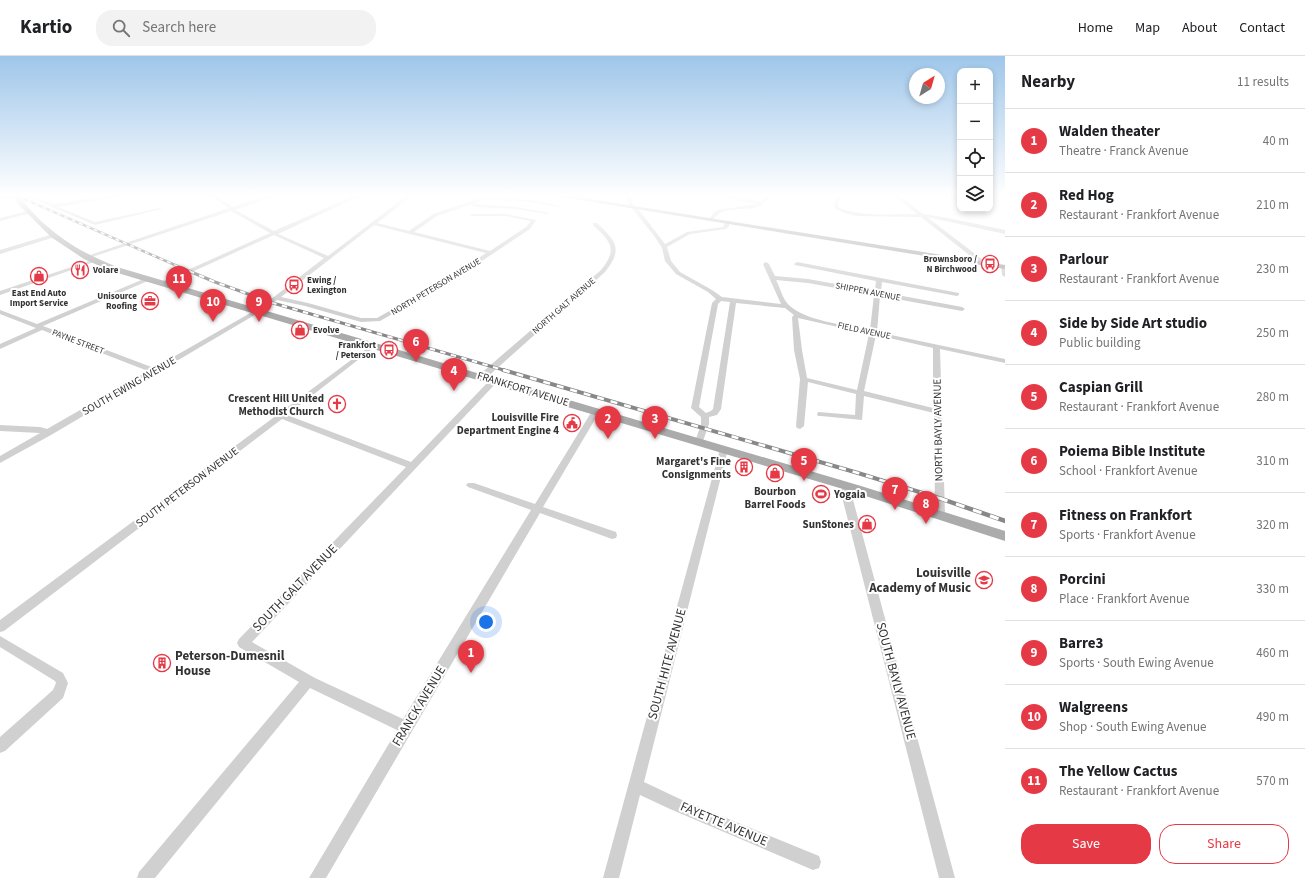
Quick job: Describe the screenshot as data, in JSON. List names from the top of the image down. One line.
{"streets":{"main road":["FRANKFORT AVENUE"],"street":["NORTH PETERSON AVENUE","SHIPPEN AVENUE","NORTH GALT AVENUE","FIELD AVENUE","PAYNE STREET","SOUTH EWING AVENUE","NORTH BAYLY AVENUE","SOUTH PETERSON AVENUE","SOUTH GALT AVENUE","SOUTH HITE AVENUE","SOUTH BAYLY AVENUE","FRANCK AVENUE","FAYETTE AVENUE"]},"crossings":[["NORTH PETERSON AVENUE","SOUTH EWING AVENUE"],["NORTH GALT AVENUE","FRANKFORT AVENUE"],["FIELD AVENUE","NORTH BAYLY AVENUE"],["PAYNE STREET","SOUTH EWING AVENUE"],["SOUTH EWING AVENUE","FRANKFORT AVENUE"],["FRANKFORT AVENUE","NORTH BAYLY AVENUE"],["FRANKFORT AVENUE","SOUTH PETERSON AVENUE"],["FRANKFORT AVENUE","SOUTH GALT AVENUE"],["FRANKFORT AVENUE","SOUTH HITE AVENUE"],["FRANKFORT AVENUE","SOUTH BAYLY AVENUE"],["FRANKFORT AVENUE","FRANCK AVENUE"],["SOUTH HITE AVENUE","FAYETTE AVENUE"]],"places":{"bus stop":["Brownsboro / N Birchwood","Ewing / Lexington","Frankfort / Peterson"],"restaurant":["Volare"],"shop":["East End Auto Import Service","Evolve","Bourbon Barrel Foods","SunStones"],"office":["Unisource Roofing"],"church":["Crescent Hill United Methodist Church"],"public building":["Louisville Fire Department Engine 4"],"building":["Margaret's Fine Consignments","Peterson-Dumesnil House"],"sports":["Yogaia"],"school or university":["Louisville Academy of Music"]},"north":"top right","page":{"header":"Kartio","search":"Search here","nav":["Home","Map","About","Contact"],"heading":["Nearby","11 results"],"map_buttons":["+","−"],"list":[{"mark":"1","name":"Walden theater","note":"Theatre · Franck Avenue","value":"40 m"},{"mark":"2","name":"Red Hog","note":"Restaurant · Frankfort Avenue","value":"210 m"},{"mark":"3","name":"Parlour","note":"Restaurant · Frankfort Avenue","value":"230 m"},{"mark":"4","name":"Side by Side Art studio","note":"Public building","value":"250 m"},{"mark":"5","name":"Caspian Grill","note":"Restaurant · Frankfort Avenue","value":"280 m"},{"mark":"6","name":"Poiema Bible Institute","note":"School · Frankfort Avenue","value":"310 m"},{"mark":"7","name":"Fitness on Frankfort","note":"Sports · Frankfort Avenue","value":"320 m"},{"mark":"8","name":"Porcini","note":"Place · Frankfort Avenue","value":"330 m"},{"mark":"9","name":"Barre3","note":"Sports · South Ewing Avenue","value":"460 m"},{"mark":"10","name":"Walgreens","note":"Shop · South Ewing Avenue","value":"490 m"},{"mark":"11","name":"The Yellow Cactus","note":"Restaurant · Frankfort Avenue","value":"570 m"}],"pins":["11","9","10","6","4","2","3","5","7","8","1"],"buttons":["Save","Share"]}}
